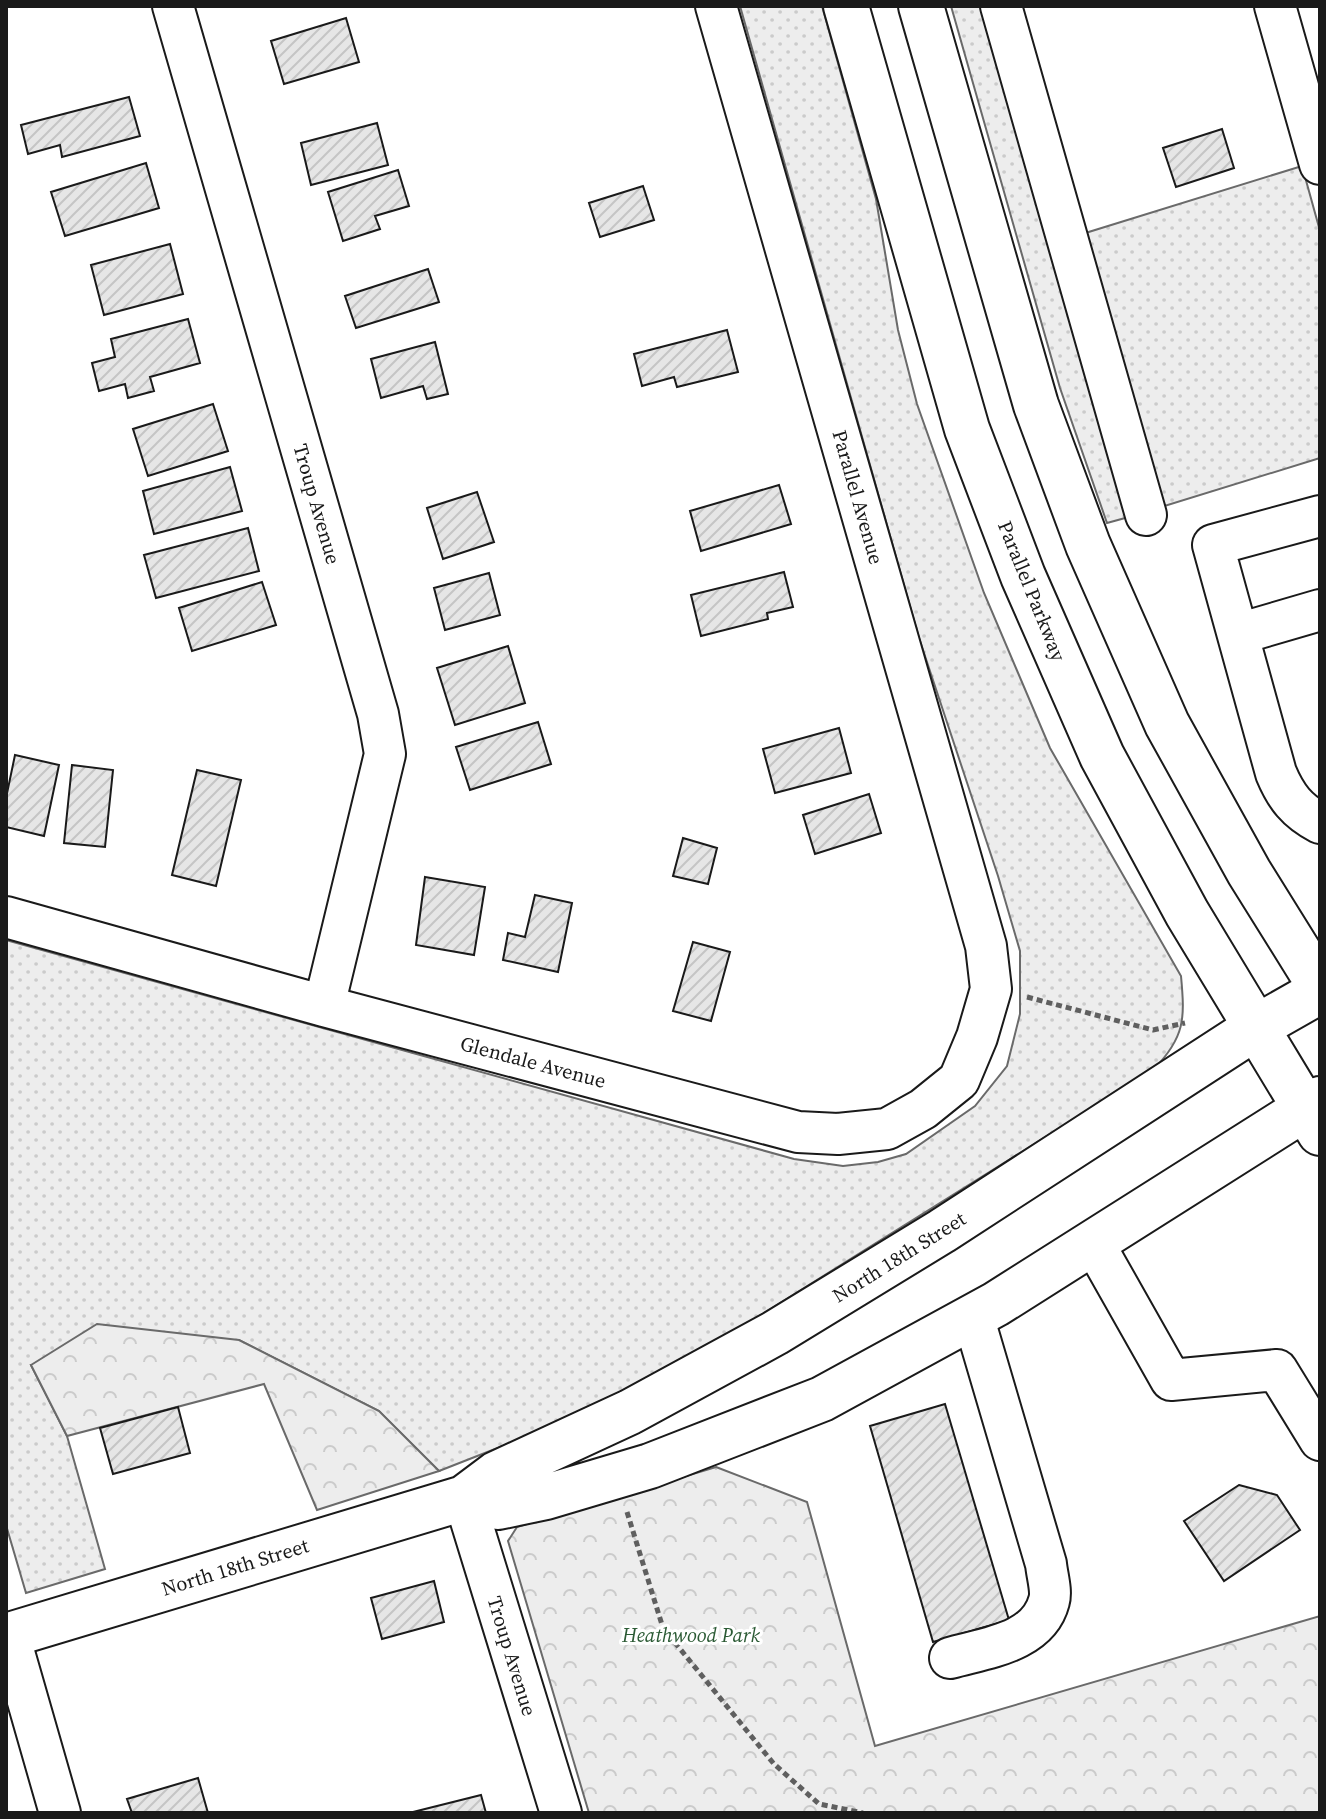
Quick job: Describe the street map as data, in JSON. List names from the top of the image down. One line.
{"streets":{"main road":["Parallel Parkway","North 18th Street"],"street":["Parallel Avenue","Troup Avenue","Glendale Avenue"]},"crossings":[["Parallel Avenue","Glendale Avenue"],["Troup Avenue","Glendale Avenue"],["Troup Avenue","North 18th Street"],["Parallel Parkway","North 18th Street"]],"parks":["Heathwood Park"]}
